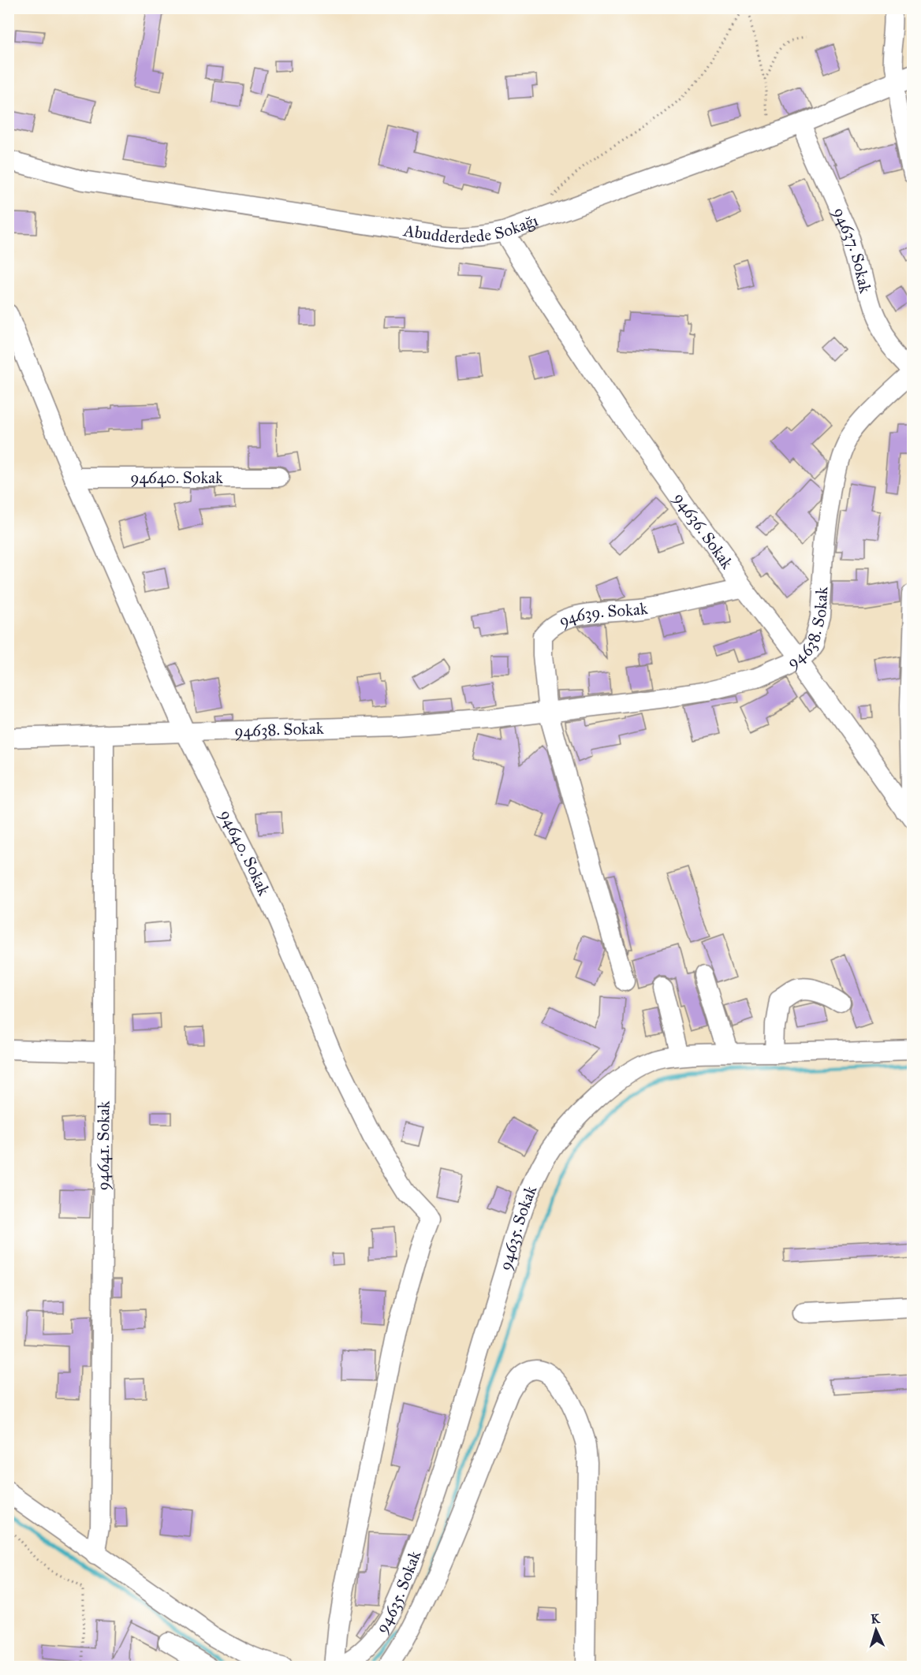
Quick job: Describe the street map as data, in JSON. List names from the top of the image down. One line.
{"streets":{"street":["Abudderdede Sokağı","94637. Sokak","94640. Sokak","94636. Sokak","94639. Sokak","94638. Sokak","94641. Sokak","94635. Sokak"]},"crossings":[["Abudderdede Sokağı","94637. Sokak"],["Abudderdede Sokağı","94636. Sokak"],["94637. Sokak","94638. Sokak"],["94640. Sokak","94638. Sokak"],["94640. Sokak","94635. Sokak"],["94636. Sokak","94639. Sokak"],["94636. Sokak","94638. Sokak"],["94639. Sokak","94638. Sokak"],["94638. Sokak","94641. Sokak"]],"north":"top"}
